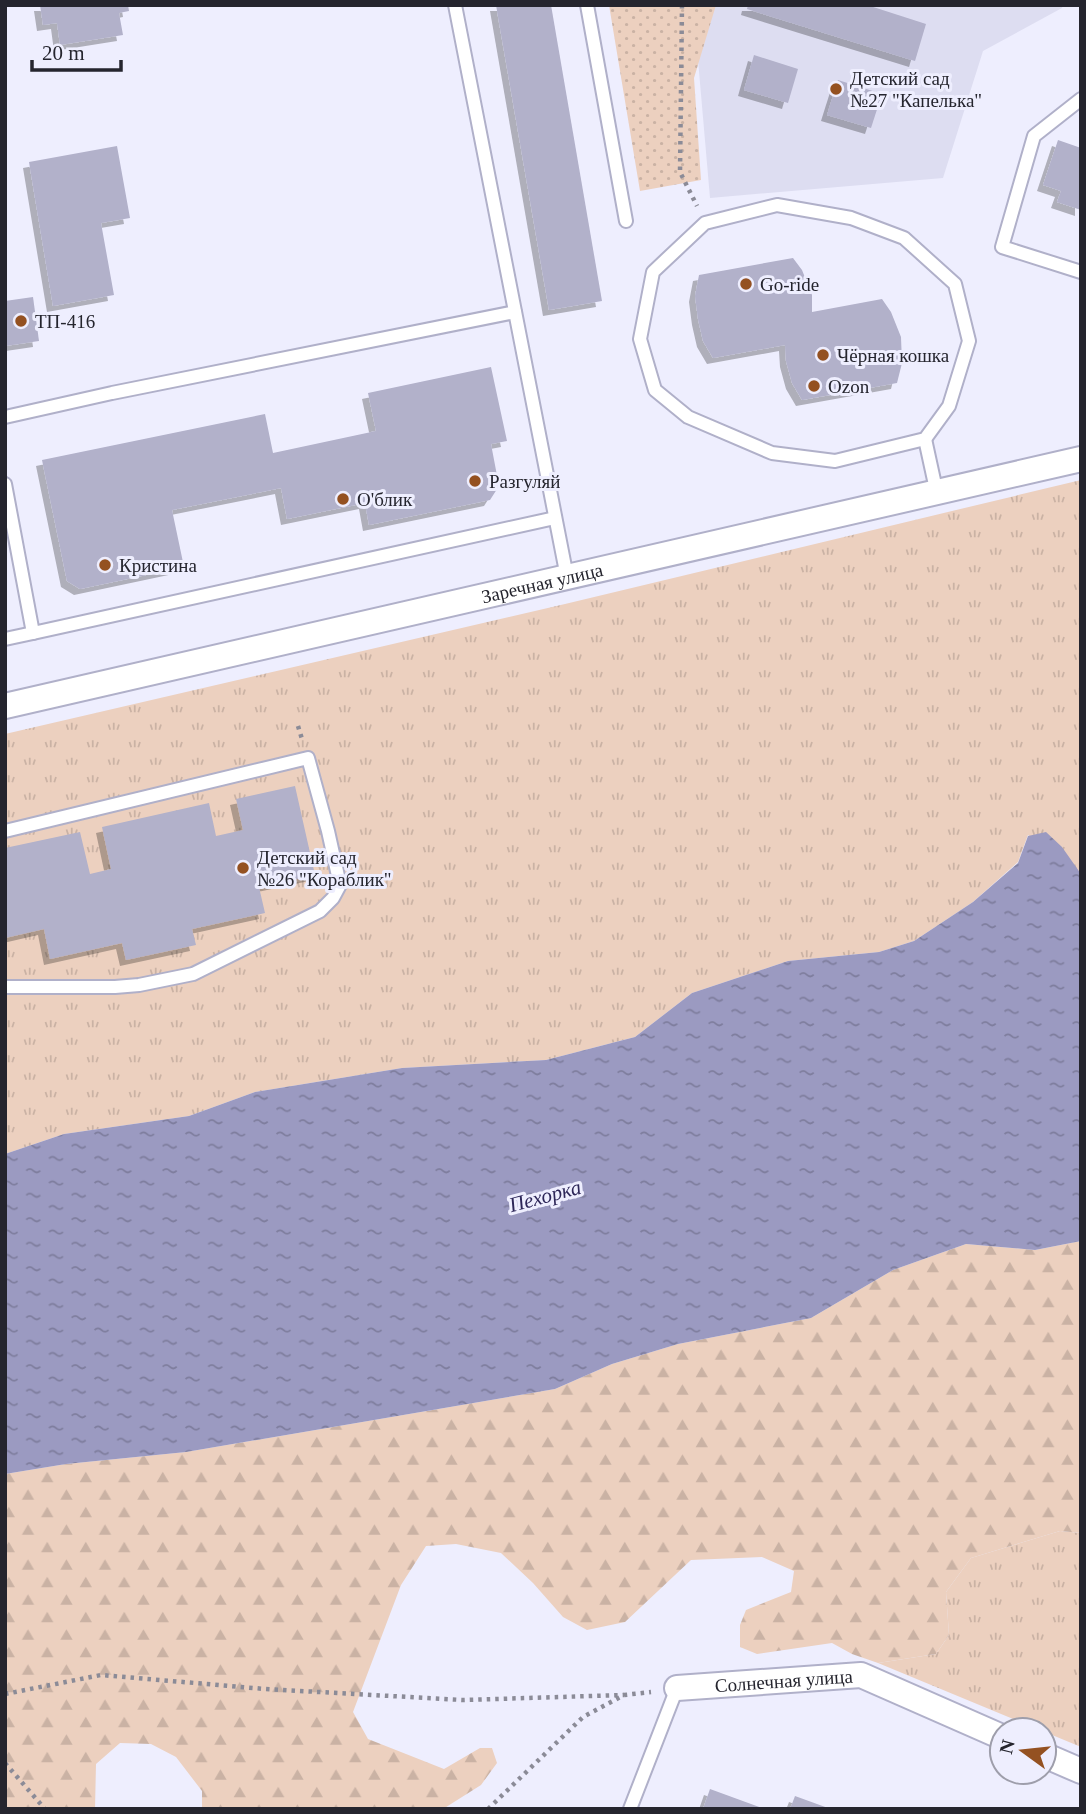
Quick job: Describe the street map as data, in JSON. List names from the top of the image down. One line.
{"streets":{"street":["Заречная улица","Солнечная улица"]},"water":["Пехорка"],"places":["Детский сад №27 \"Капелька\"","Go-ride","ТП-416","Чёрная кошка","Ozon","Разгуляй","О'блик","Кристина","Детский сад №26 \"Кораблик\""],"scale_bar":"20 m","north":"left"}
